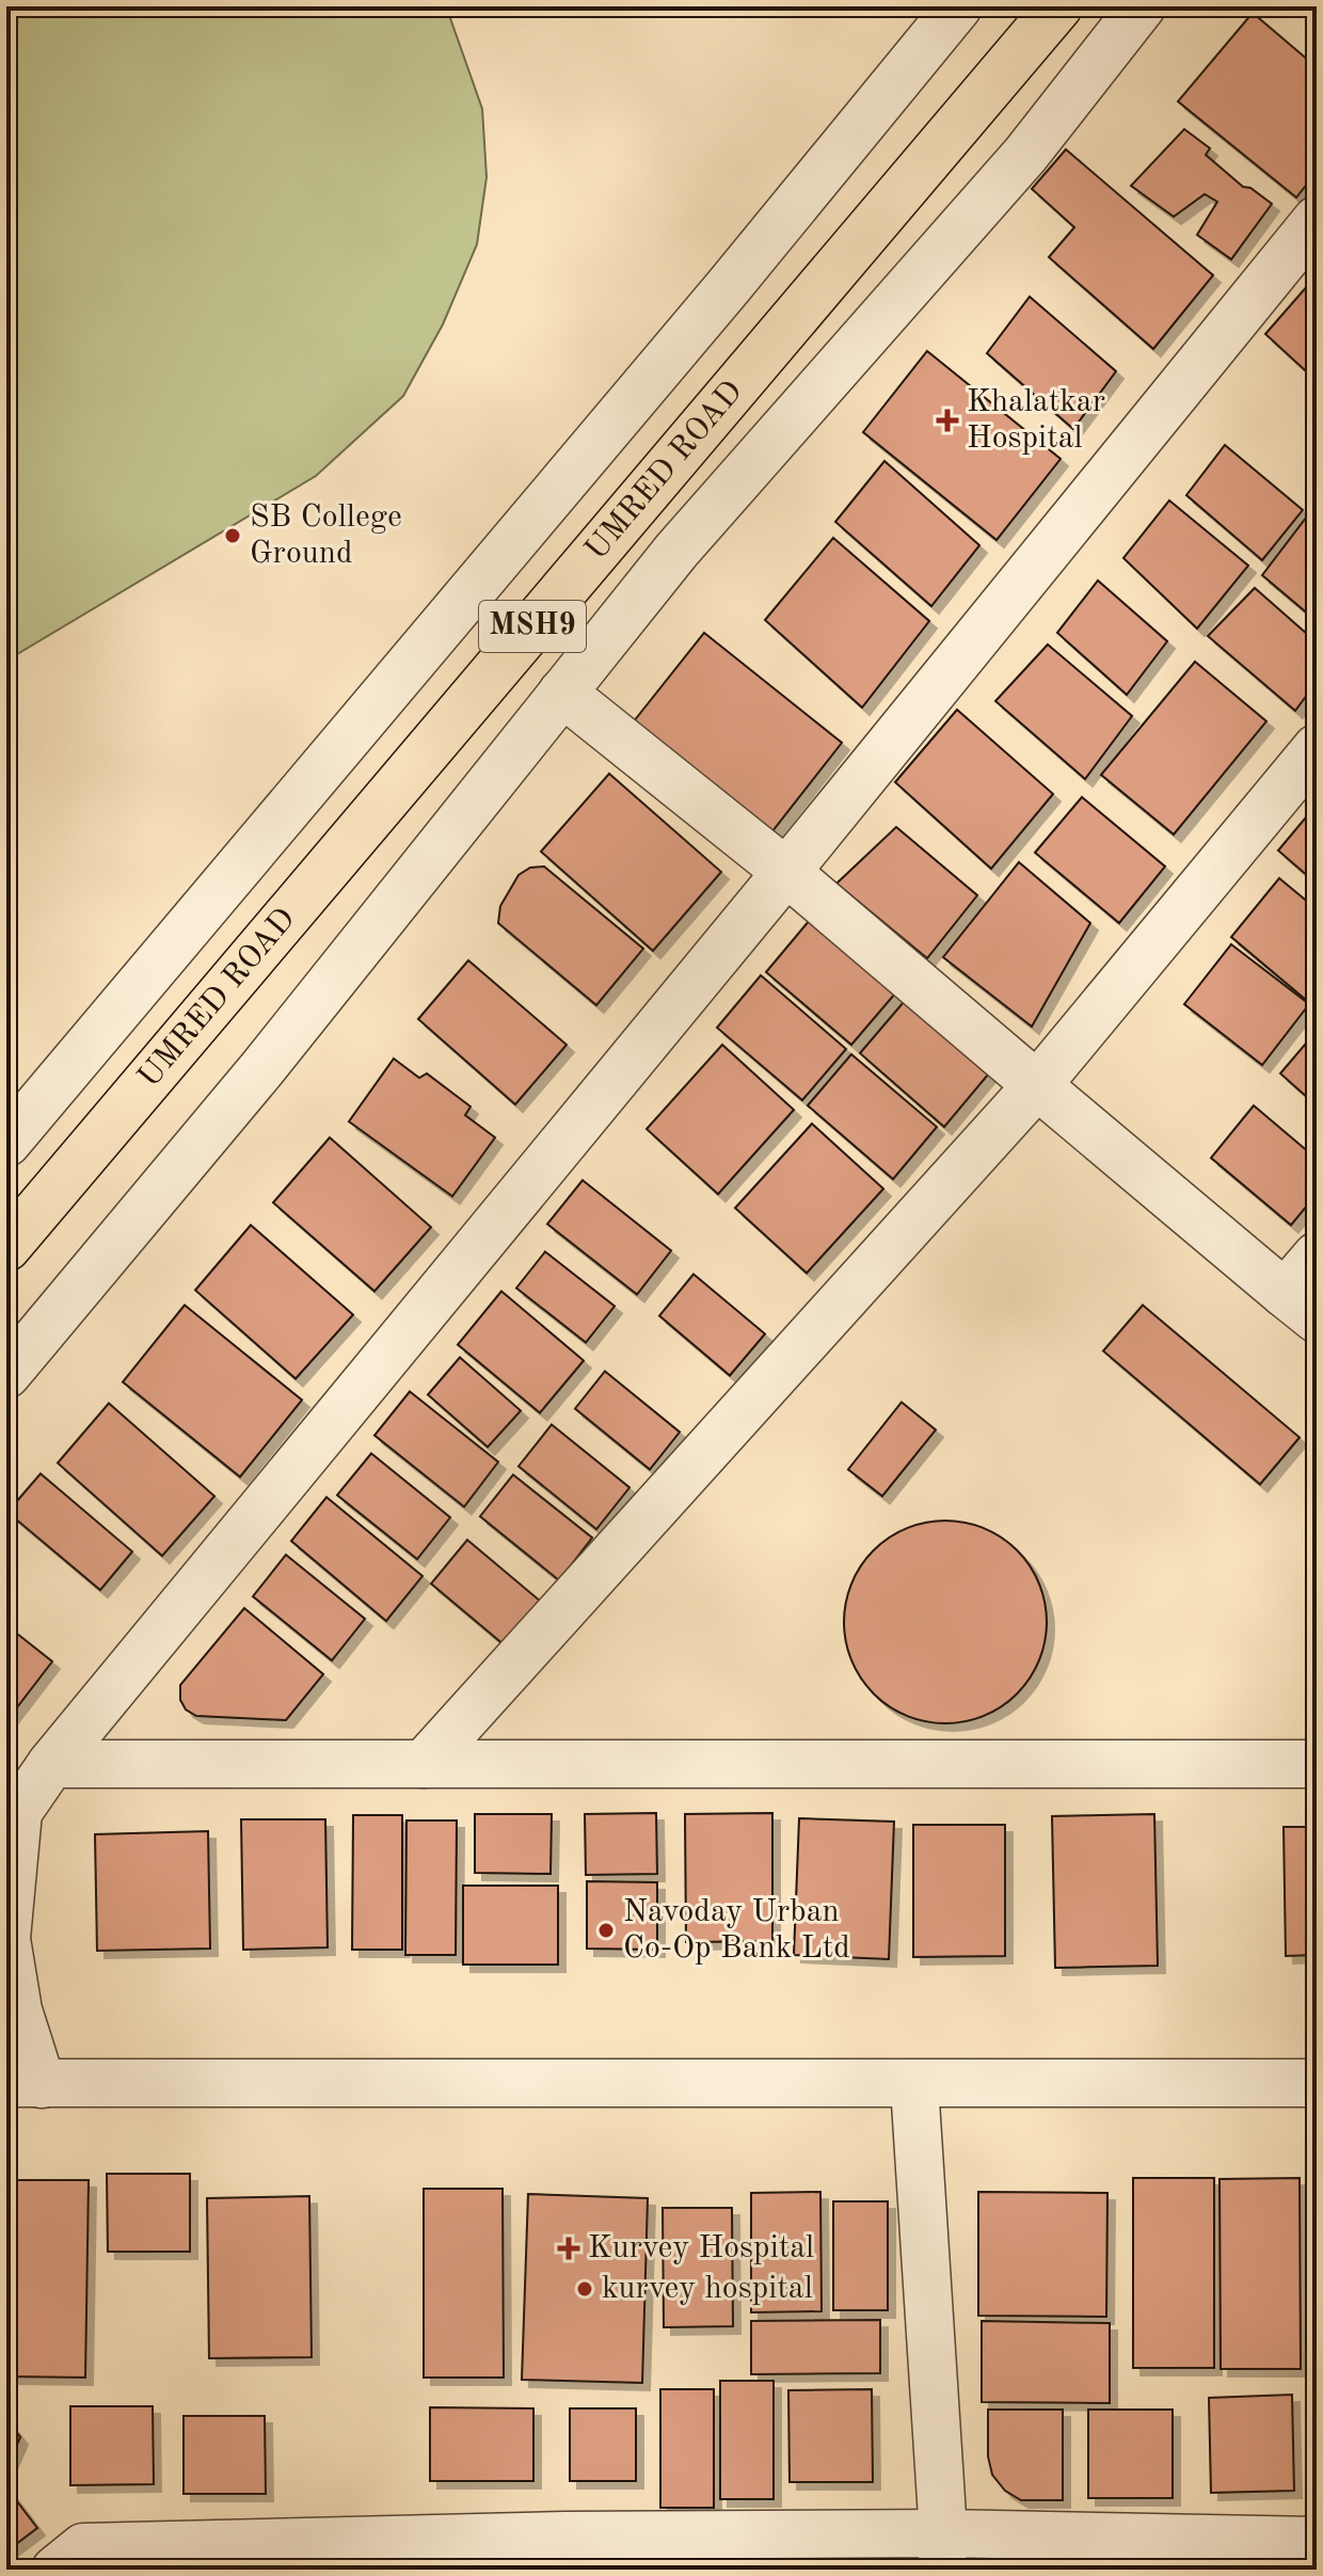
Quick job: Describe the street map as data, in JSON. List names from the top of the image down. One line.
{"streets":{"main road":["UMRED ROAD","MSH9"]},"places":{"health":["Khalatkar Hospital","Kurvey Hospital"],"other":["SB College Ground","Navoday Urban Co-Op Bank Ltd","kurvey hospital"]}}
